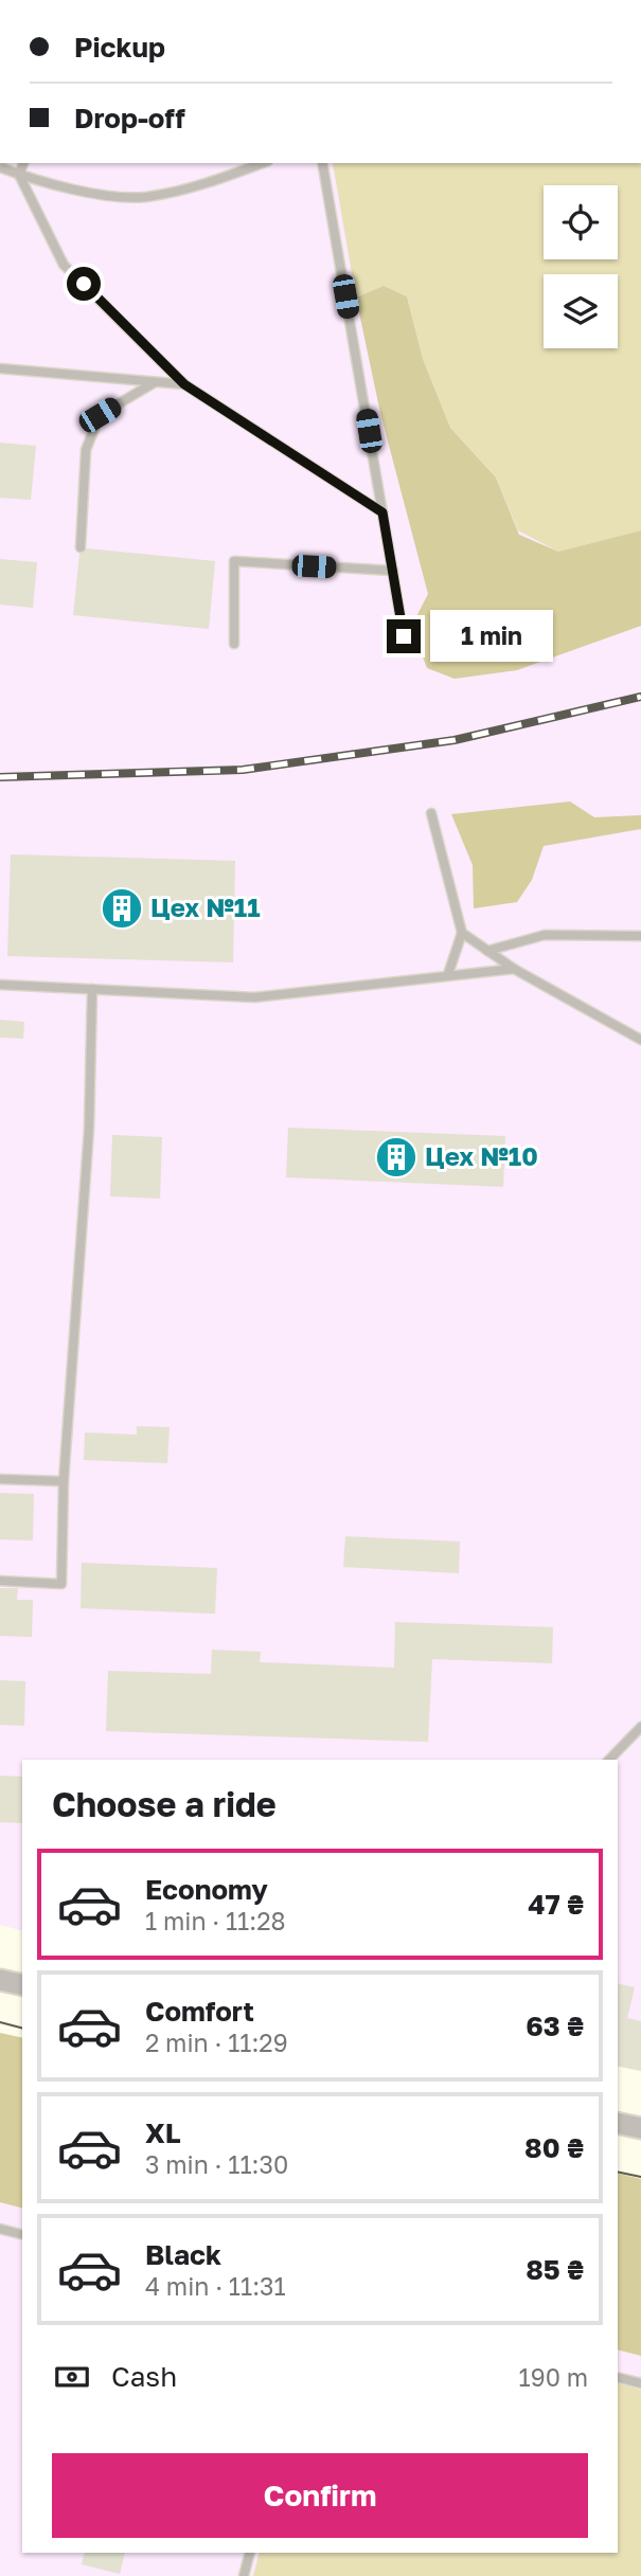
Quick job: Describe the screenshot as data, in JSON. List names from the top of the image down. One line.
{"places":{"building":["Цех №11","Цех №10"]},"page":{"banner":["Pickup","Drop-off"],"bubble":"1 min","heading":"Choose a ride","list":[{"name":"Economy","note":"1 min · 11:28","value":"47 ₴"},{"name":"Comfort","note":"2 min · 11:29","value":"63 ₴"},{"name":"XL","note":"3 min · 11:30","value":"80 ₴"},{"name":"Black","note":"4 min · 11:31","value":"85 ₴"}],"pay":["Cash","190 m"],"buttons":"Confirm"}}
